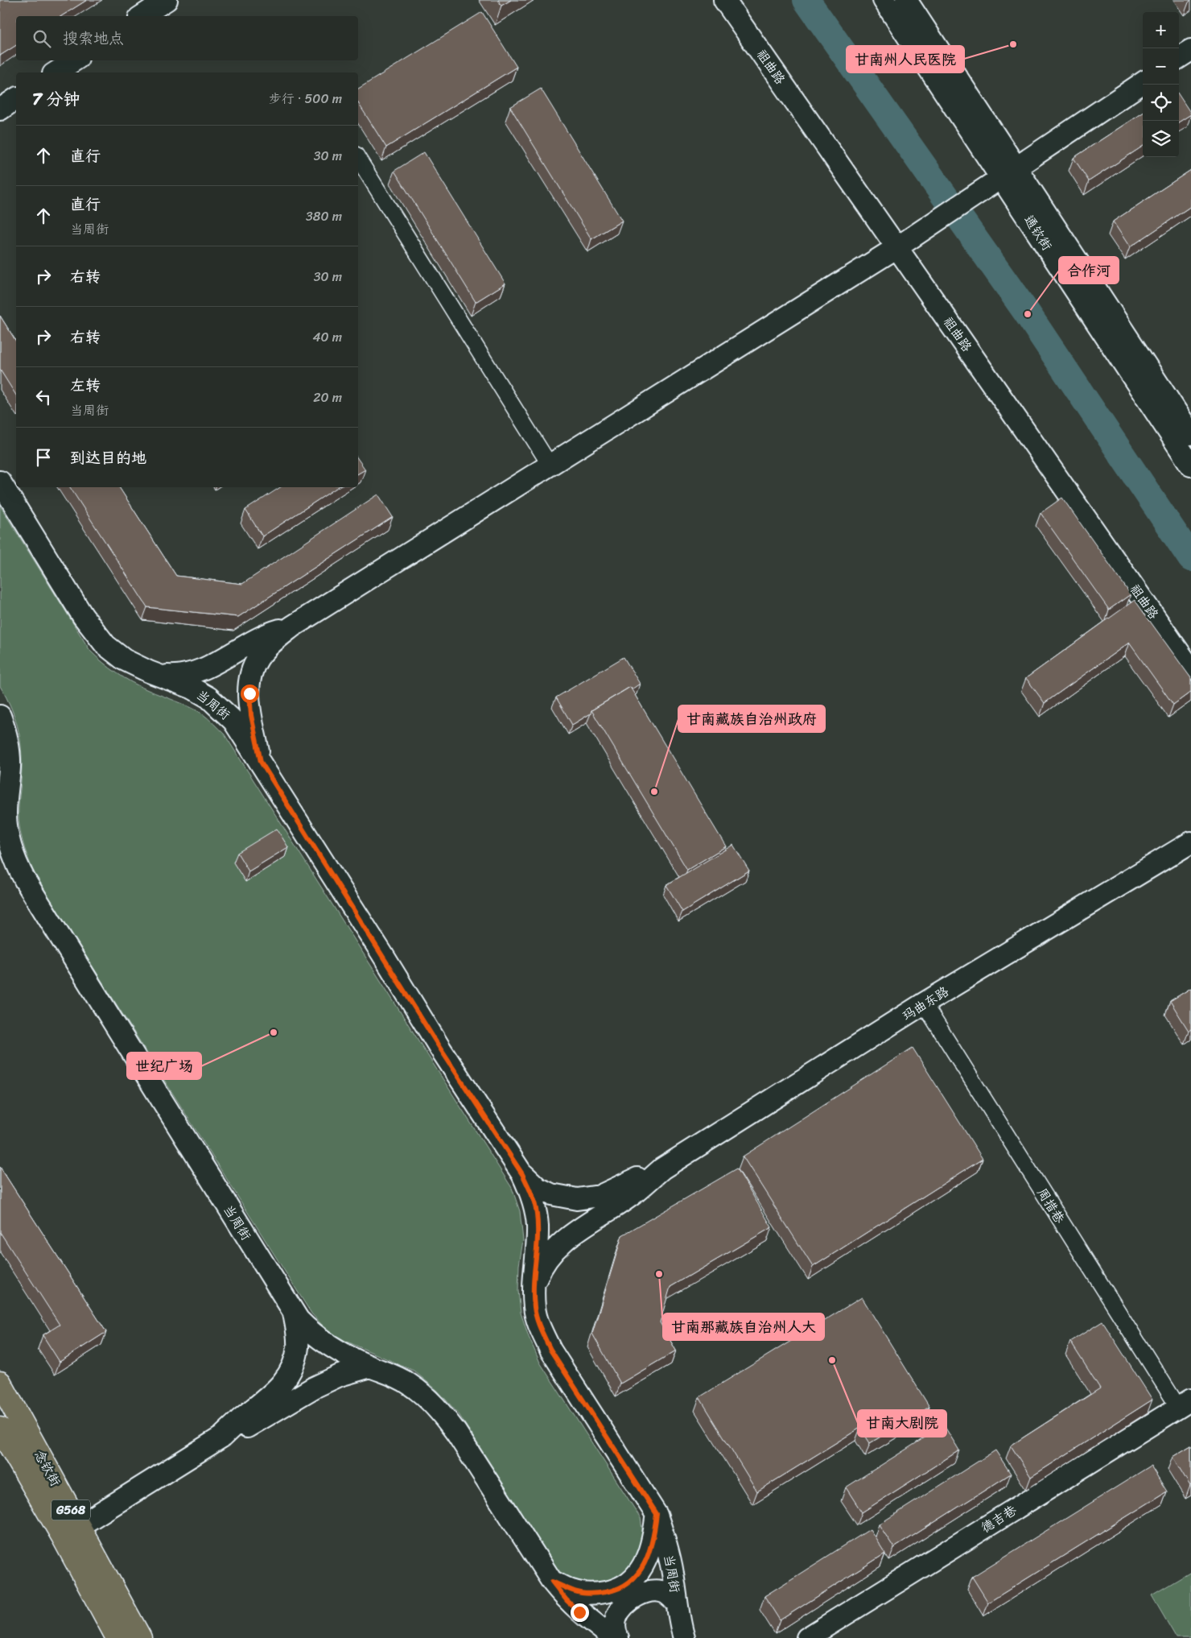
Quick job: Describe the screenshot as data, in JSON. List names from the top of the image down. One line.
{"streets":{"highway":["念钦街","G568"],"street":["祖曲路","通钦街","当周街","玛曲东路","周措巷","德吉巷"]},"crossings":[["玛曲东路","周措巷"],["周措巷","德吉巷"]],"places":["甘南州人民医院","合作河","甘南藏族自治州政府","世纪广场","甘南那藏族自治州人大","甘南大剧院"],"page":{"map_buttons":["+","−"],"search":"搜索地点","heading":["7 分钟","步行 · 500 m"],"list":[["直行","30 m"],["直行","当周街","380 m"],["右转","30 m"],["右转","40 m"],["左转","当周街","20 m"],"到达目的地"]}}
